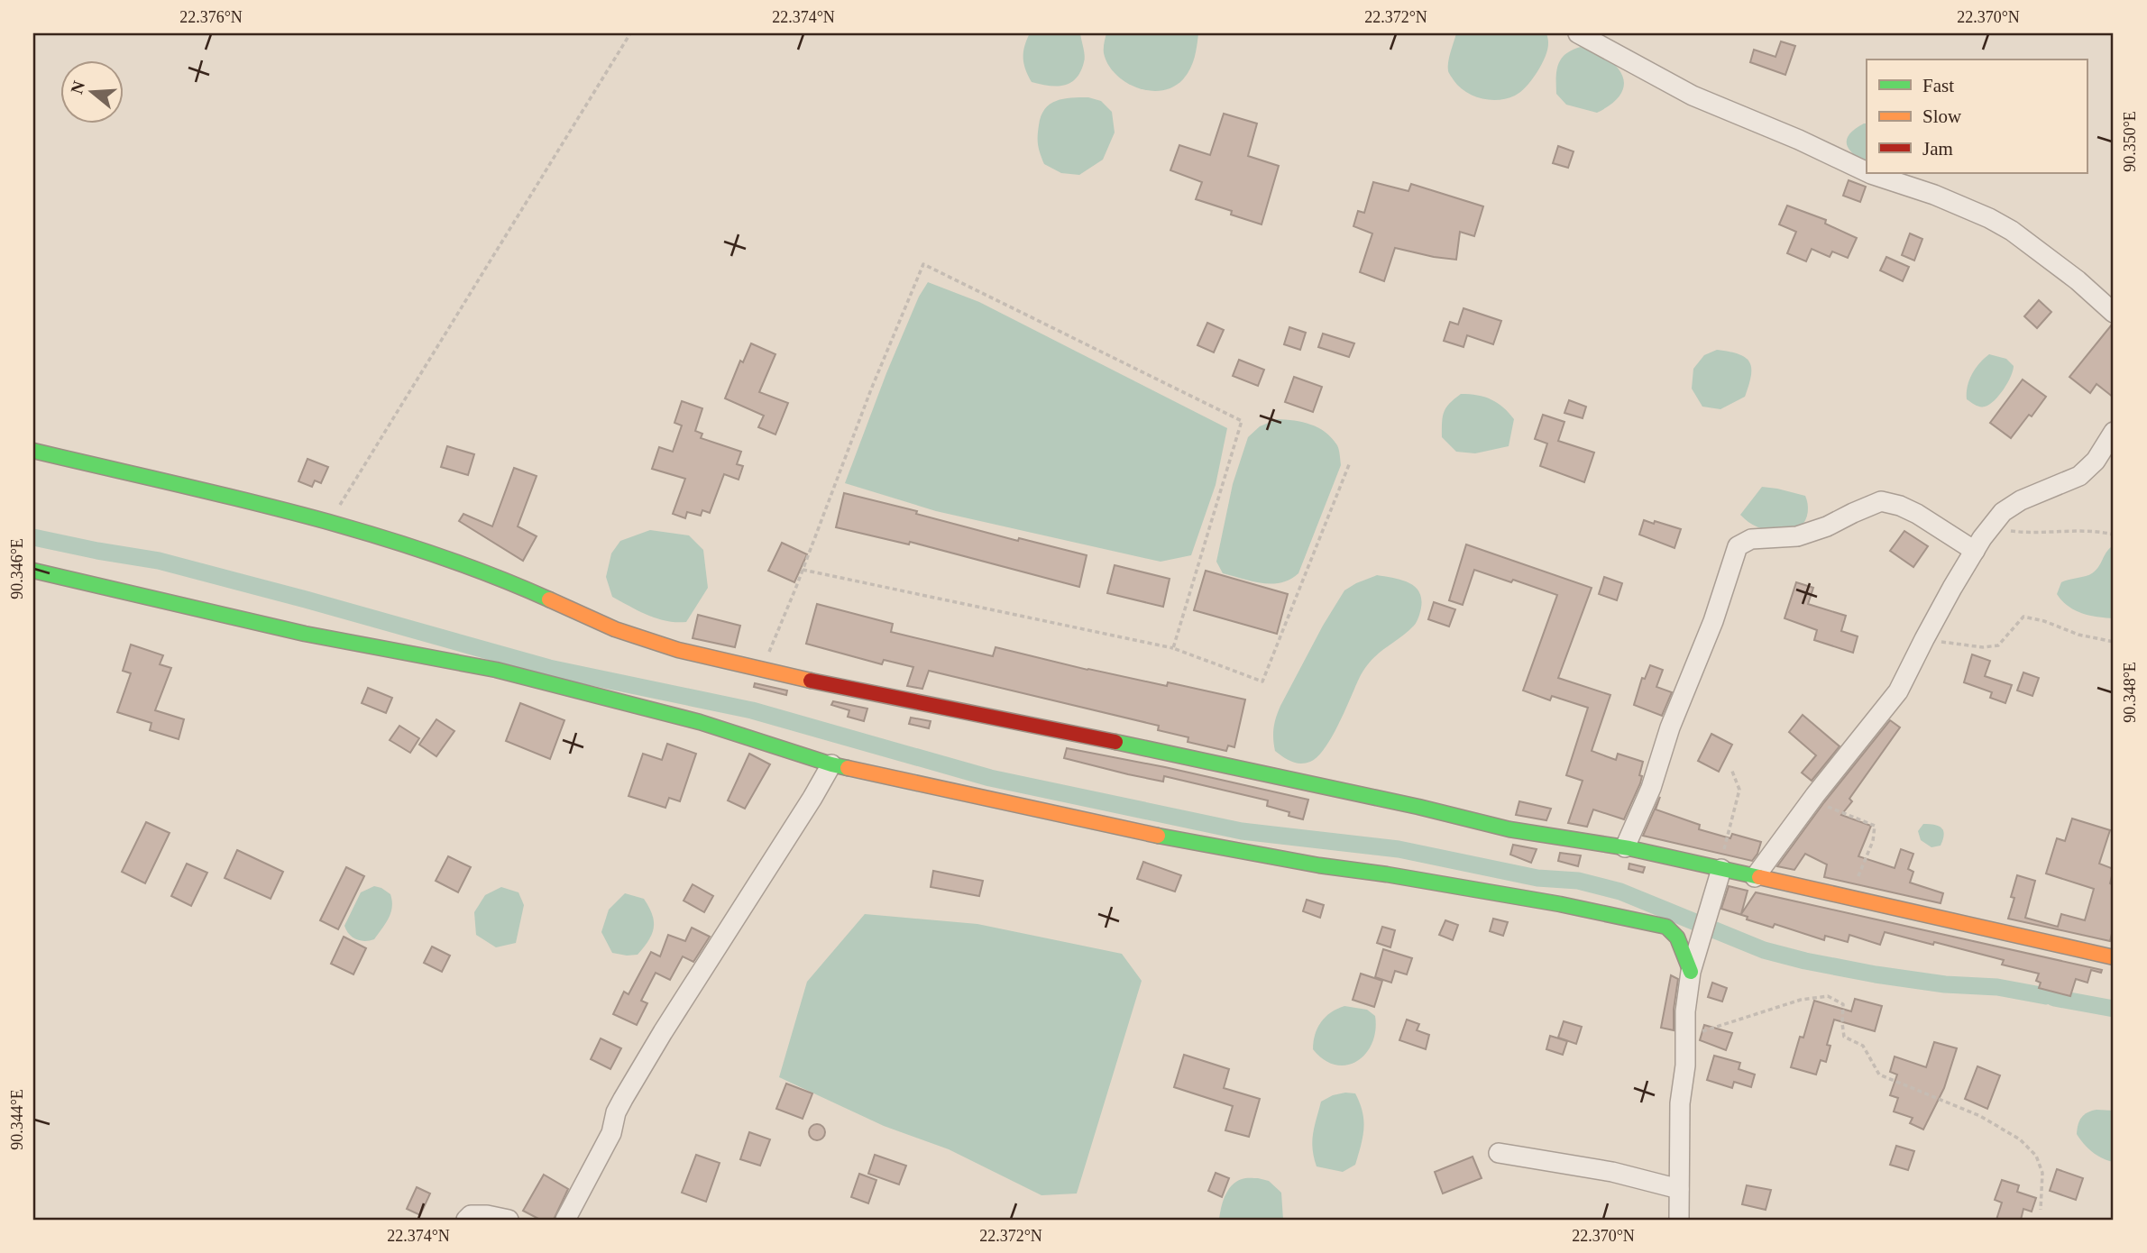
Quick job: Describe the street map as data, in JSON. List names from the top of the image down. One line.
{"legend":["Fast","Slow","Jam"],"north":"left","coordinates":["22.376°N","22.374°N","22.372°N","22.370°N","90.350°E","90.346°E","90.348°E","90.344°E"]}
